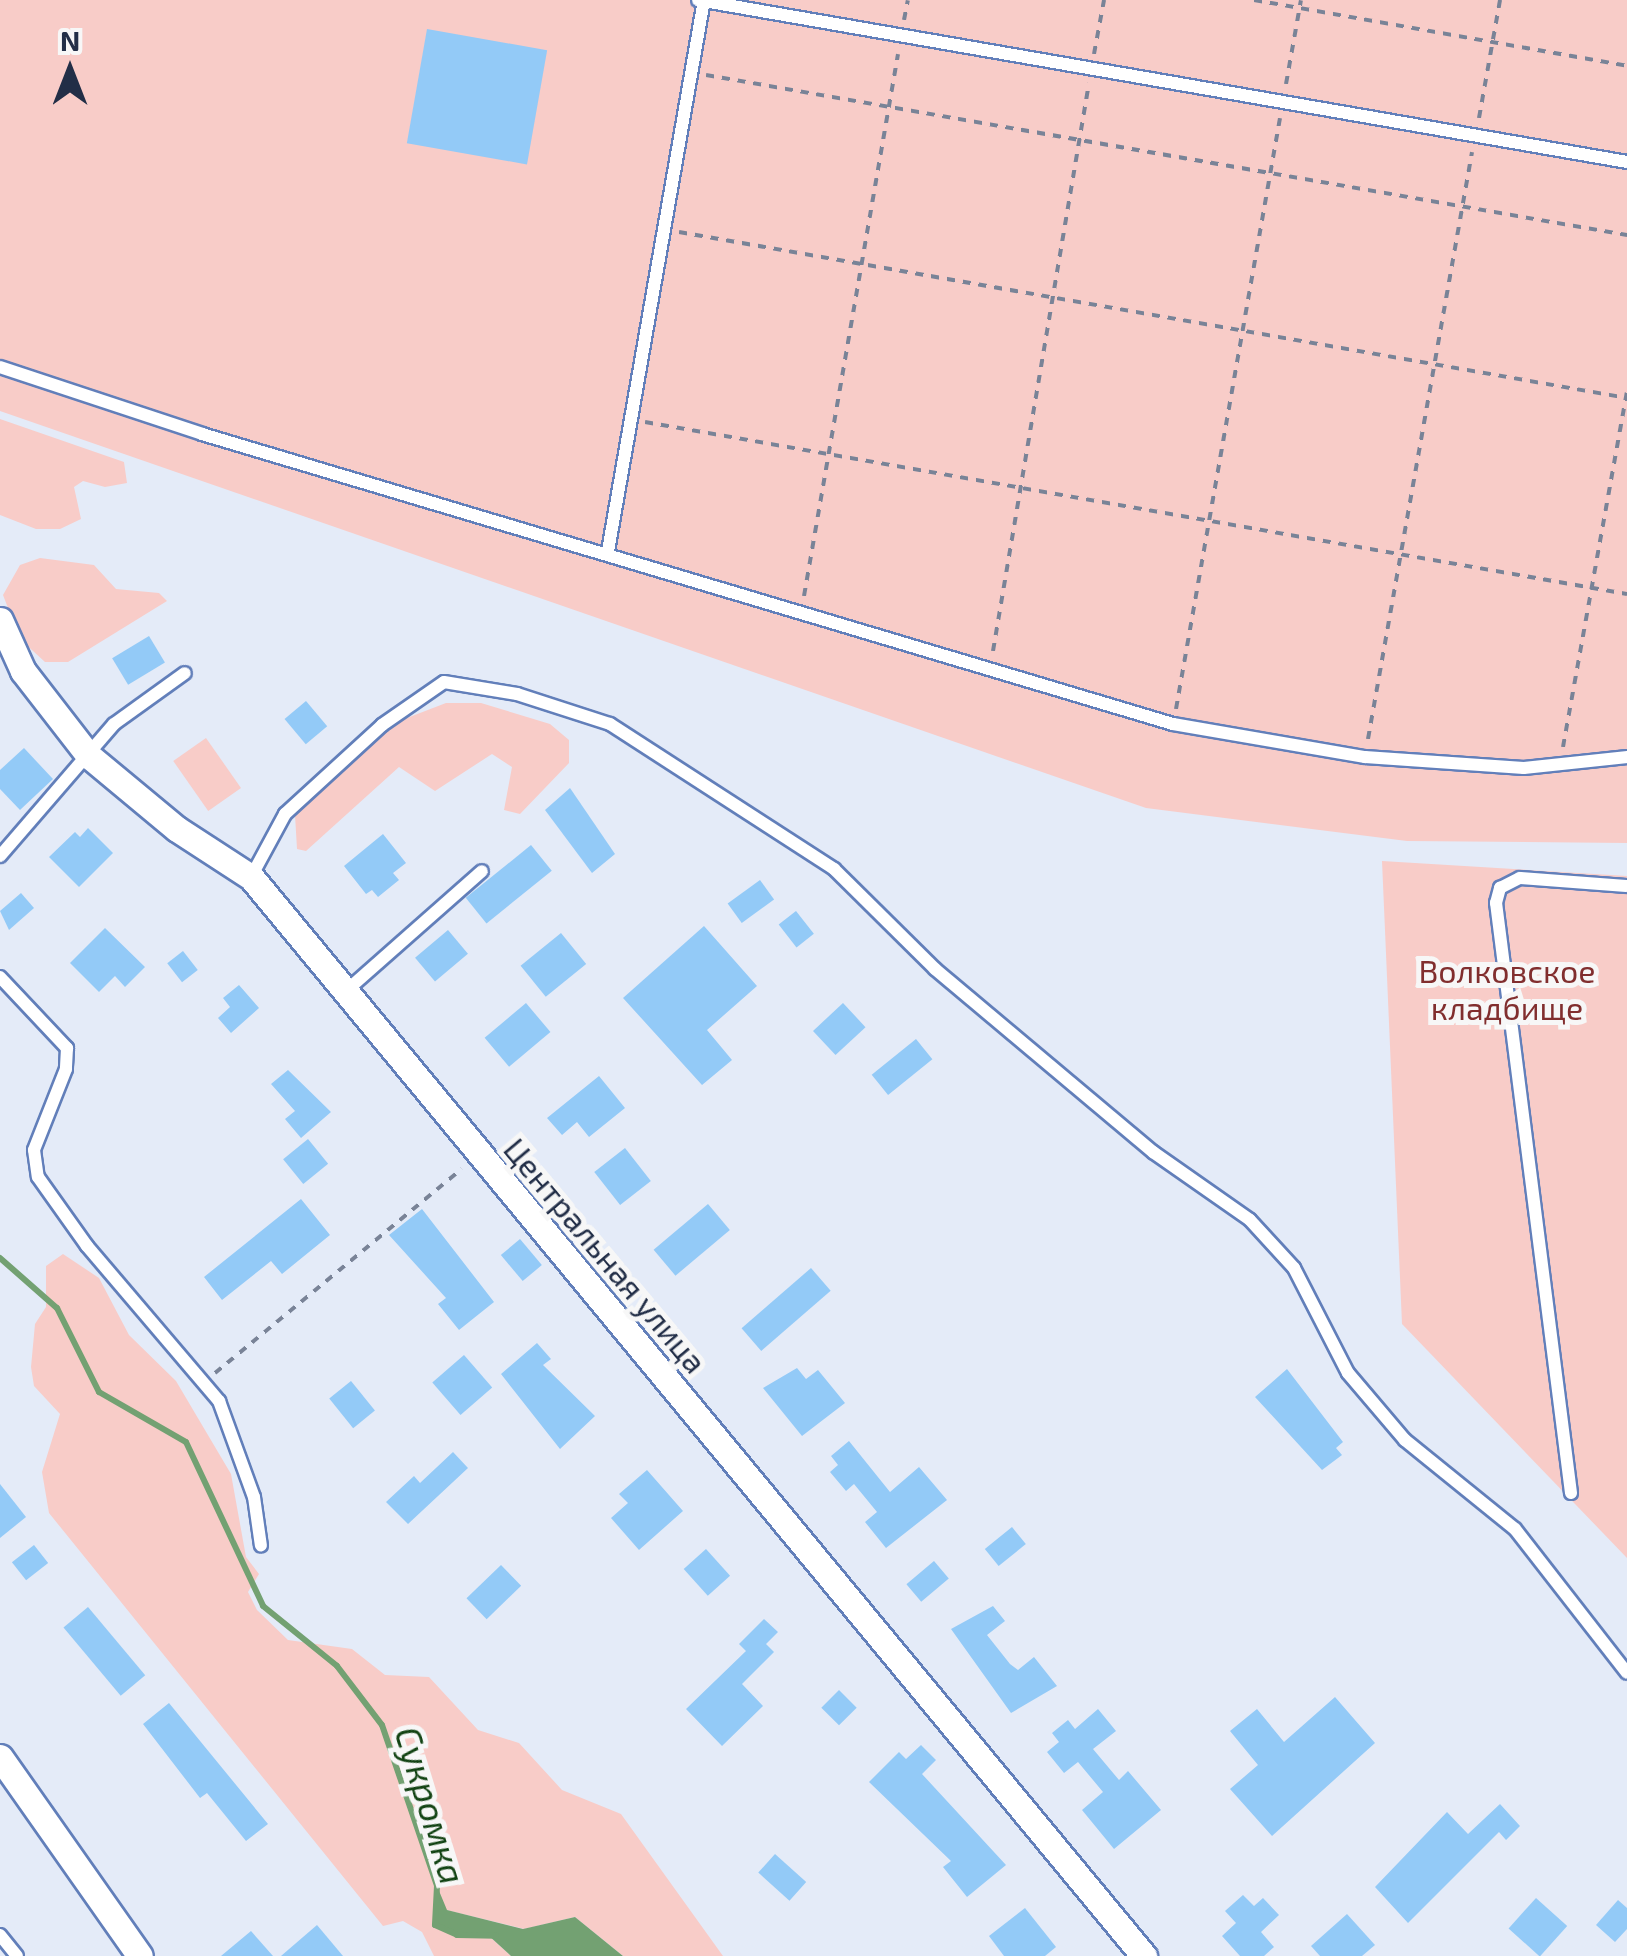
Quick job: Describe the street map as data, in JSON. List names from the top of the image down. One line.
{"streets":{"street":["Центральная улица"]},"water":["Сукромка"],"parks":["Волковское кладбище"],"north":"top"}
